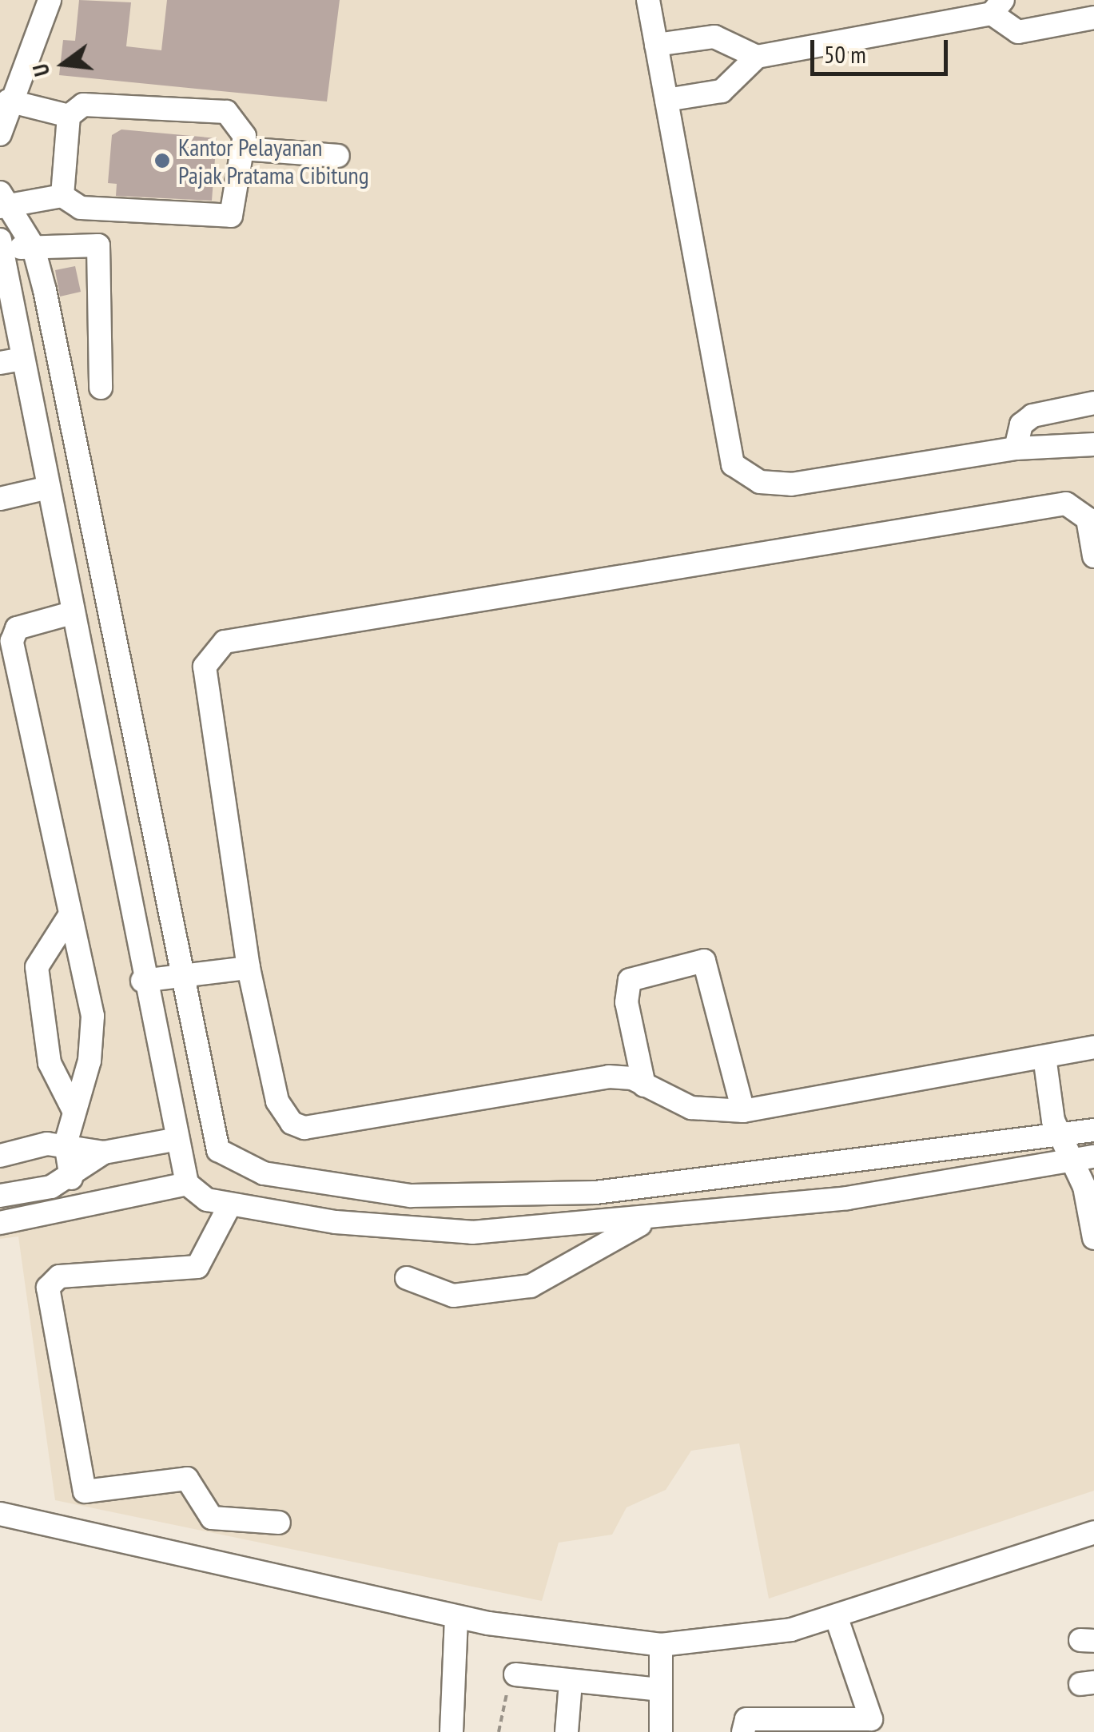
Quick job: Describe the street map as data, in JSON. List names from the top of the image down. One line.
{"places":["Kantor Pelayanan Pajak Pratama Cibitung"],"scale_bar":"50 m","north":"left"}
